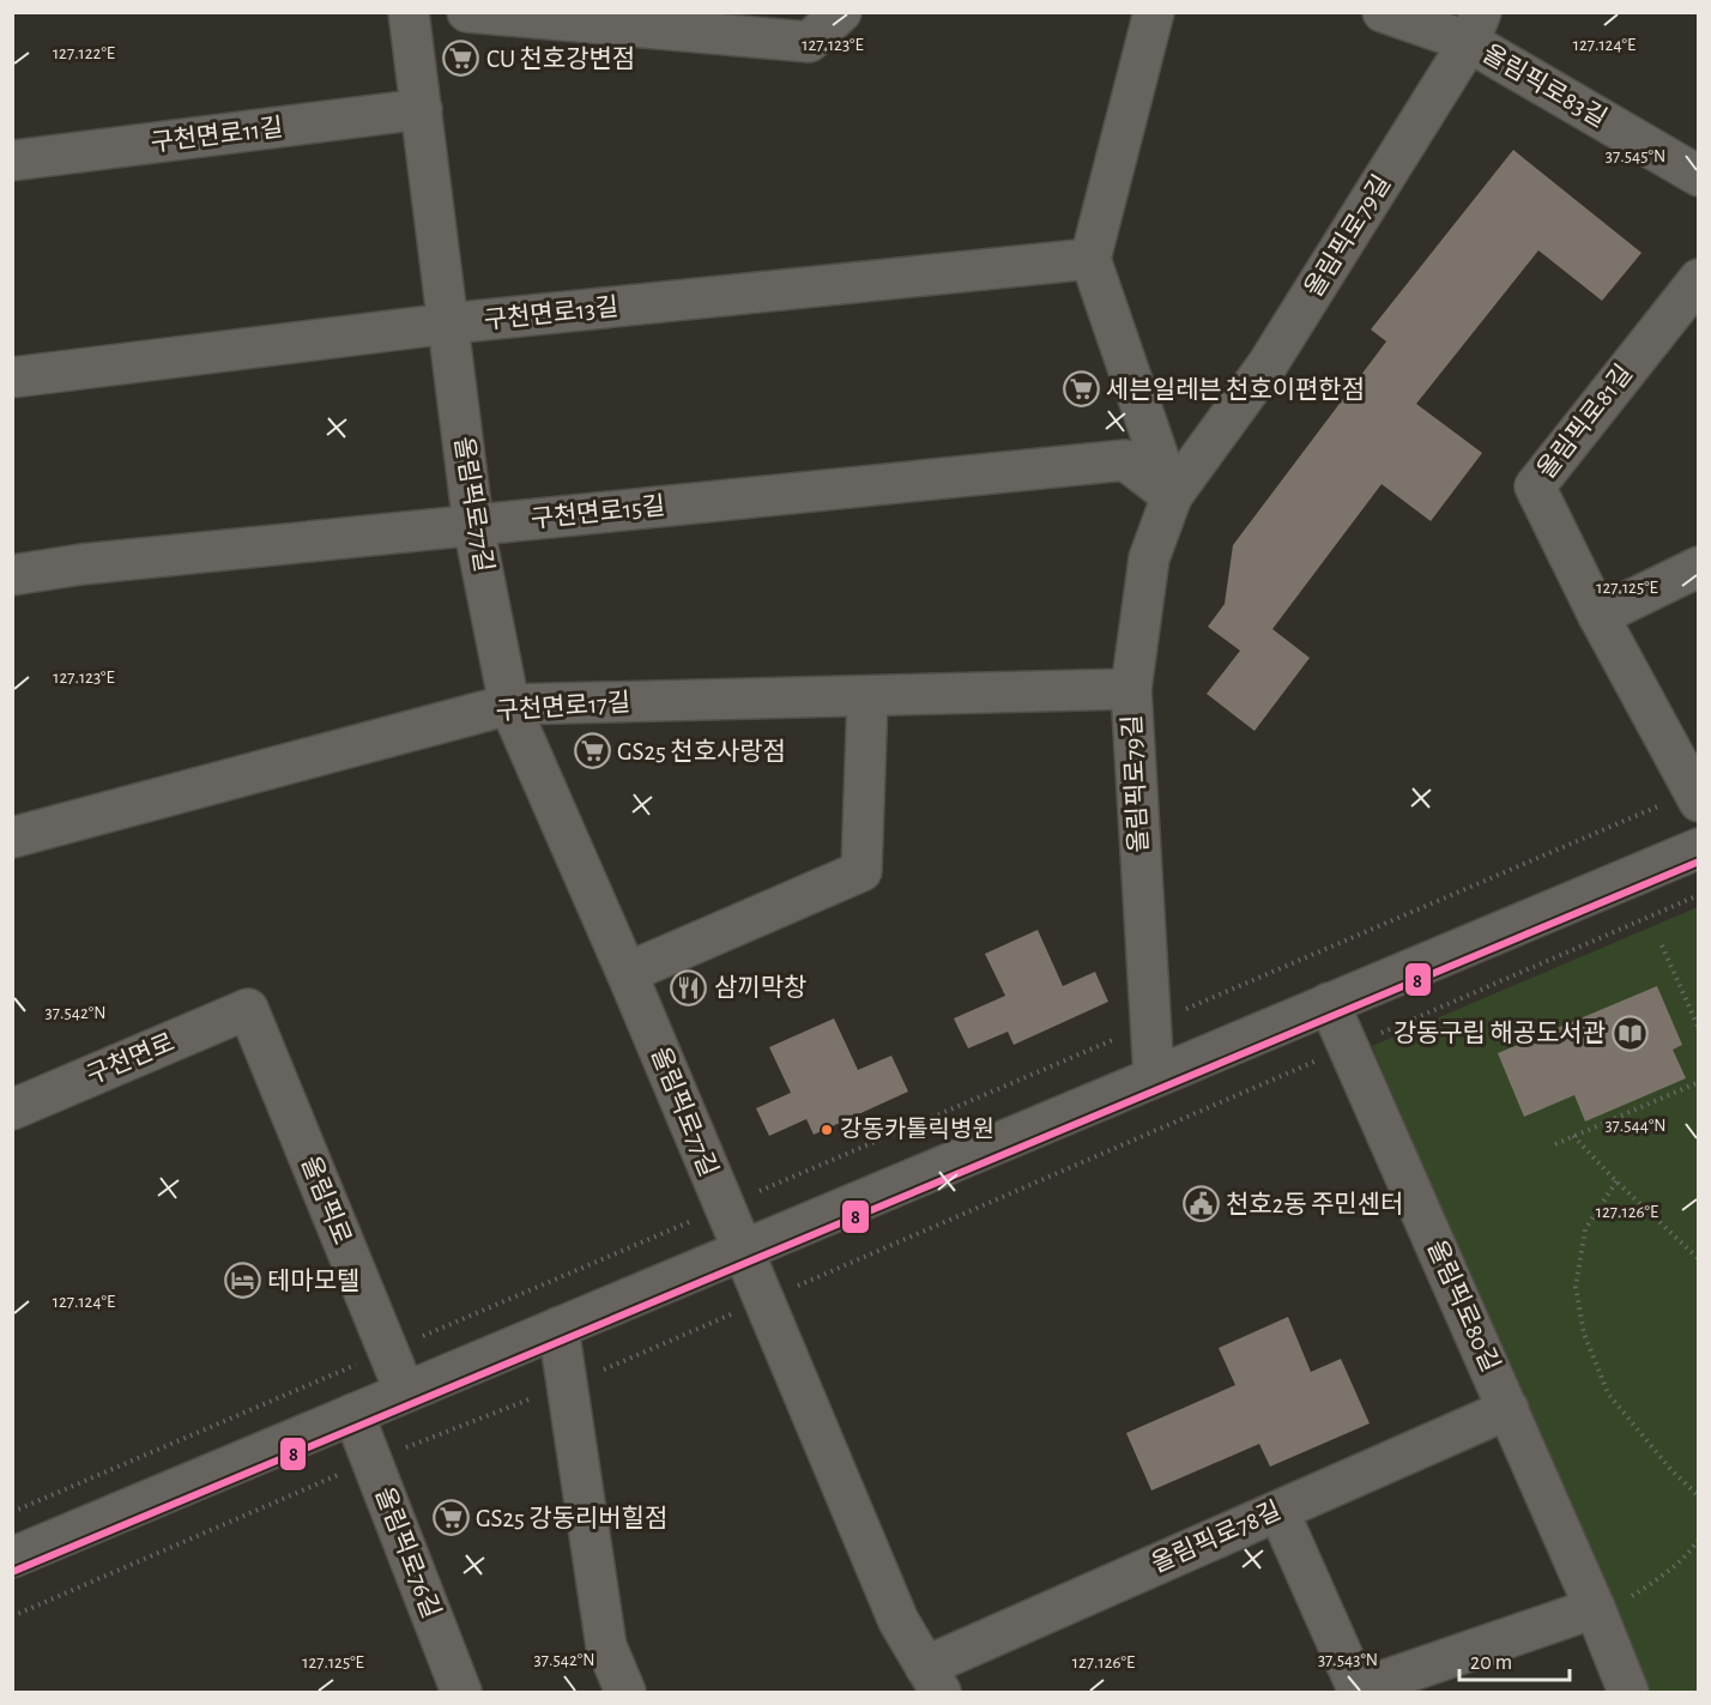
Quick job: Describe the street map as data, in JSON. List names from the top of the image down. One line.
{"streets":{"street":["올림픽로83길","구천면로11길","올림픽로79길","구천면로13길","올림픽로81길","올림픽로77길","구천면로15길","구천면로17길","구천면로","올림픽로","올림픽로80길","올림픽로78길","올림픽로76길"]},"crossings":[["올림픽로83길","올림픽로79길"],["구천면로11길","올림픽로77길"],["올림픽로79길","구천면로15길"],["올림픽로79길","구천면로17길"],["구천면로13길","올림픽로77길"],["올림픽로77길","구천면로15길"],["올림픽로77길","구천면로17길"],["올림픽로77길","올림픽로78길"],["구천면로","올림픽로"],["올림픽로80길","올림픽로78길"]],"places":{"supermarket":["CU 천호강변점","세븐일레븐 천호이편한점","GS25 천호사랑점","GS25 강동리버힐점"],"restaurant":["삼끼막창"],"library":["강동구립 해공도서관"],"other":["강동카톨릭병원"],"public building":["천호2동 주민센터"],"hotel":["테마모텔"]},"lines":["transit line 8"],"scale_bar":"20 m","coordinates":["127.124°E","127.123°E","127.122°E","37.545°N","127.125°E","37.542°N","37.544°N","127.126°E","37.543°N"]}
